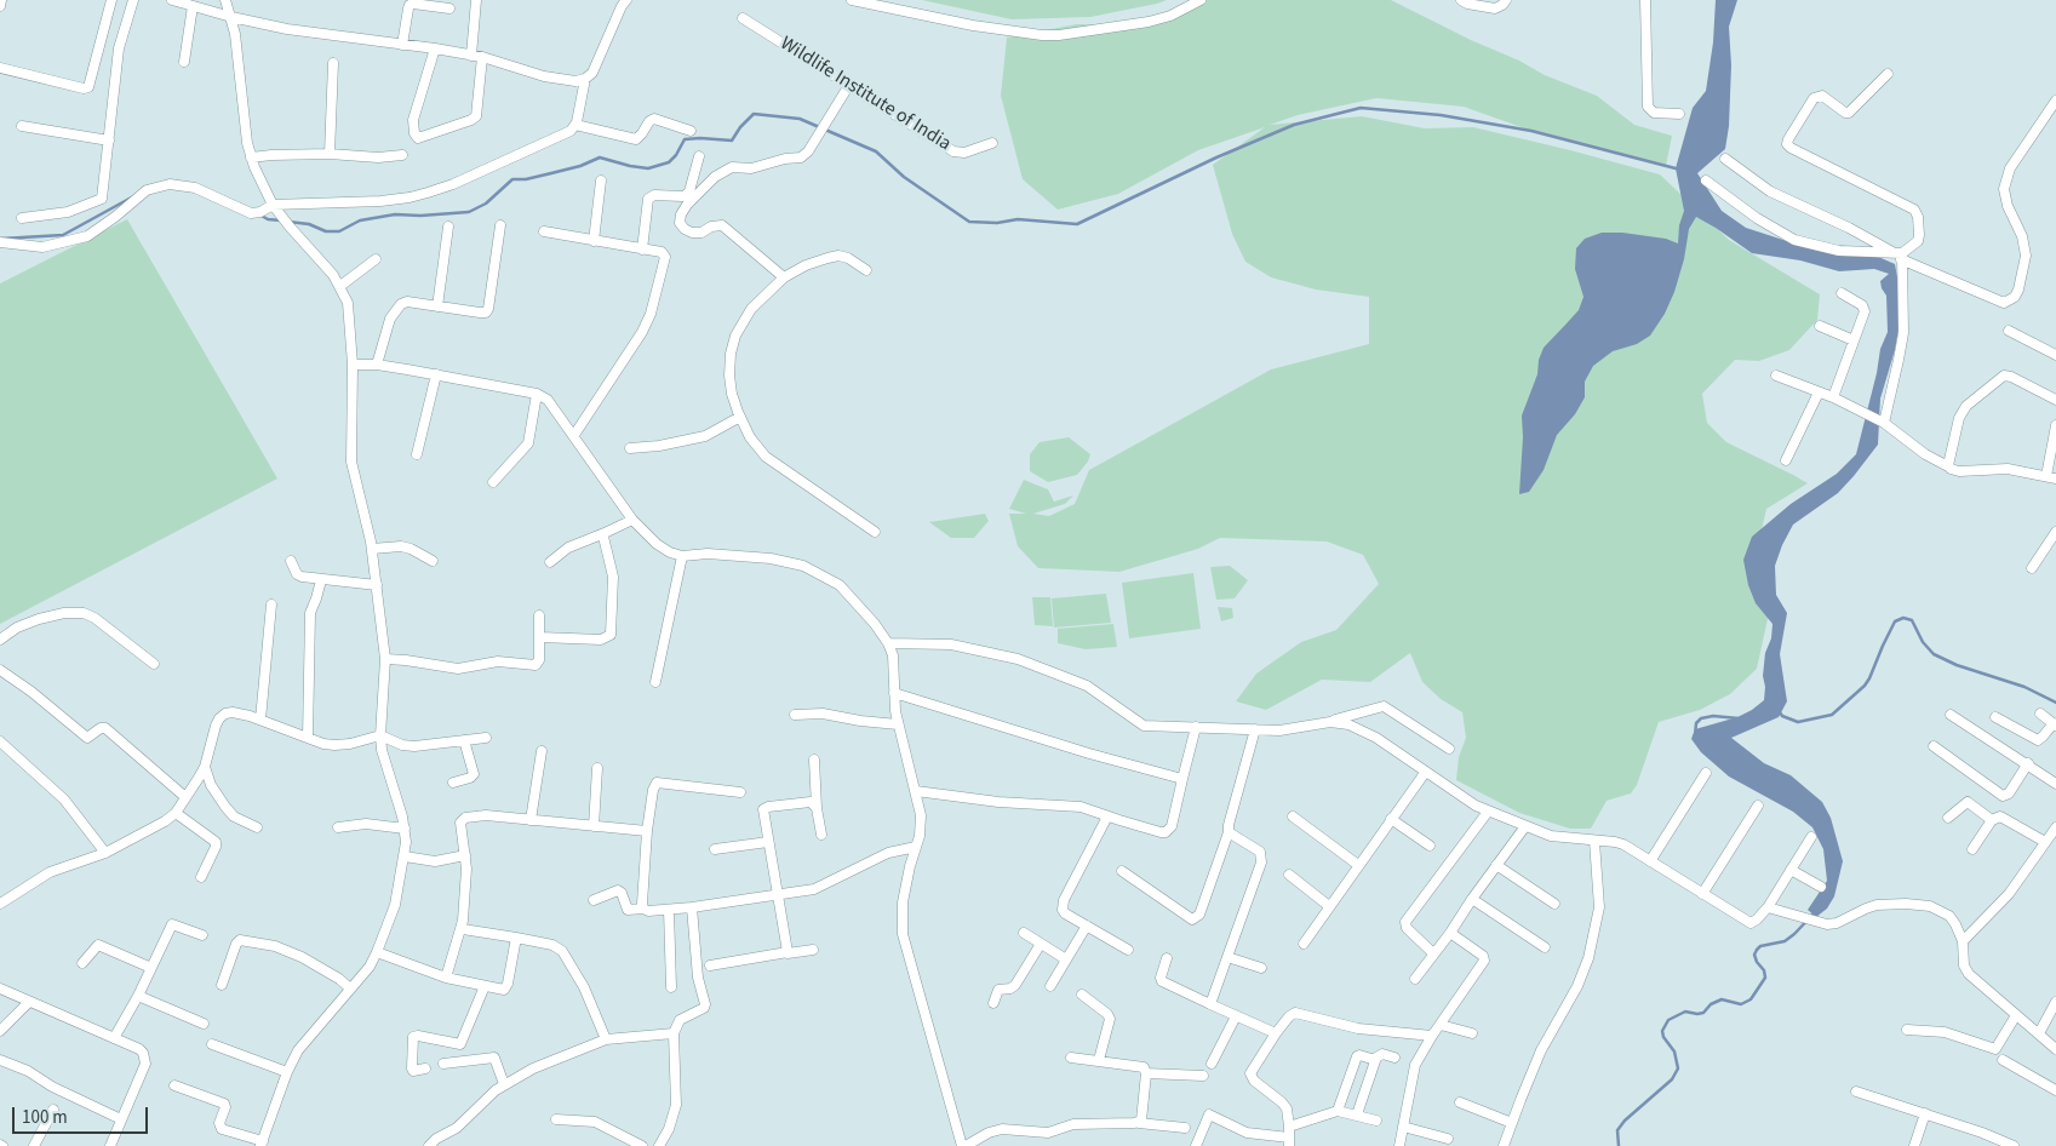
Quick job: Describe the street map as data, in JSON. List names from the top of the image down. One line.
{"streets":{"street":["Wildlife Institute of India"]},"scale_bar":"100 m"}
